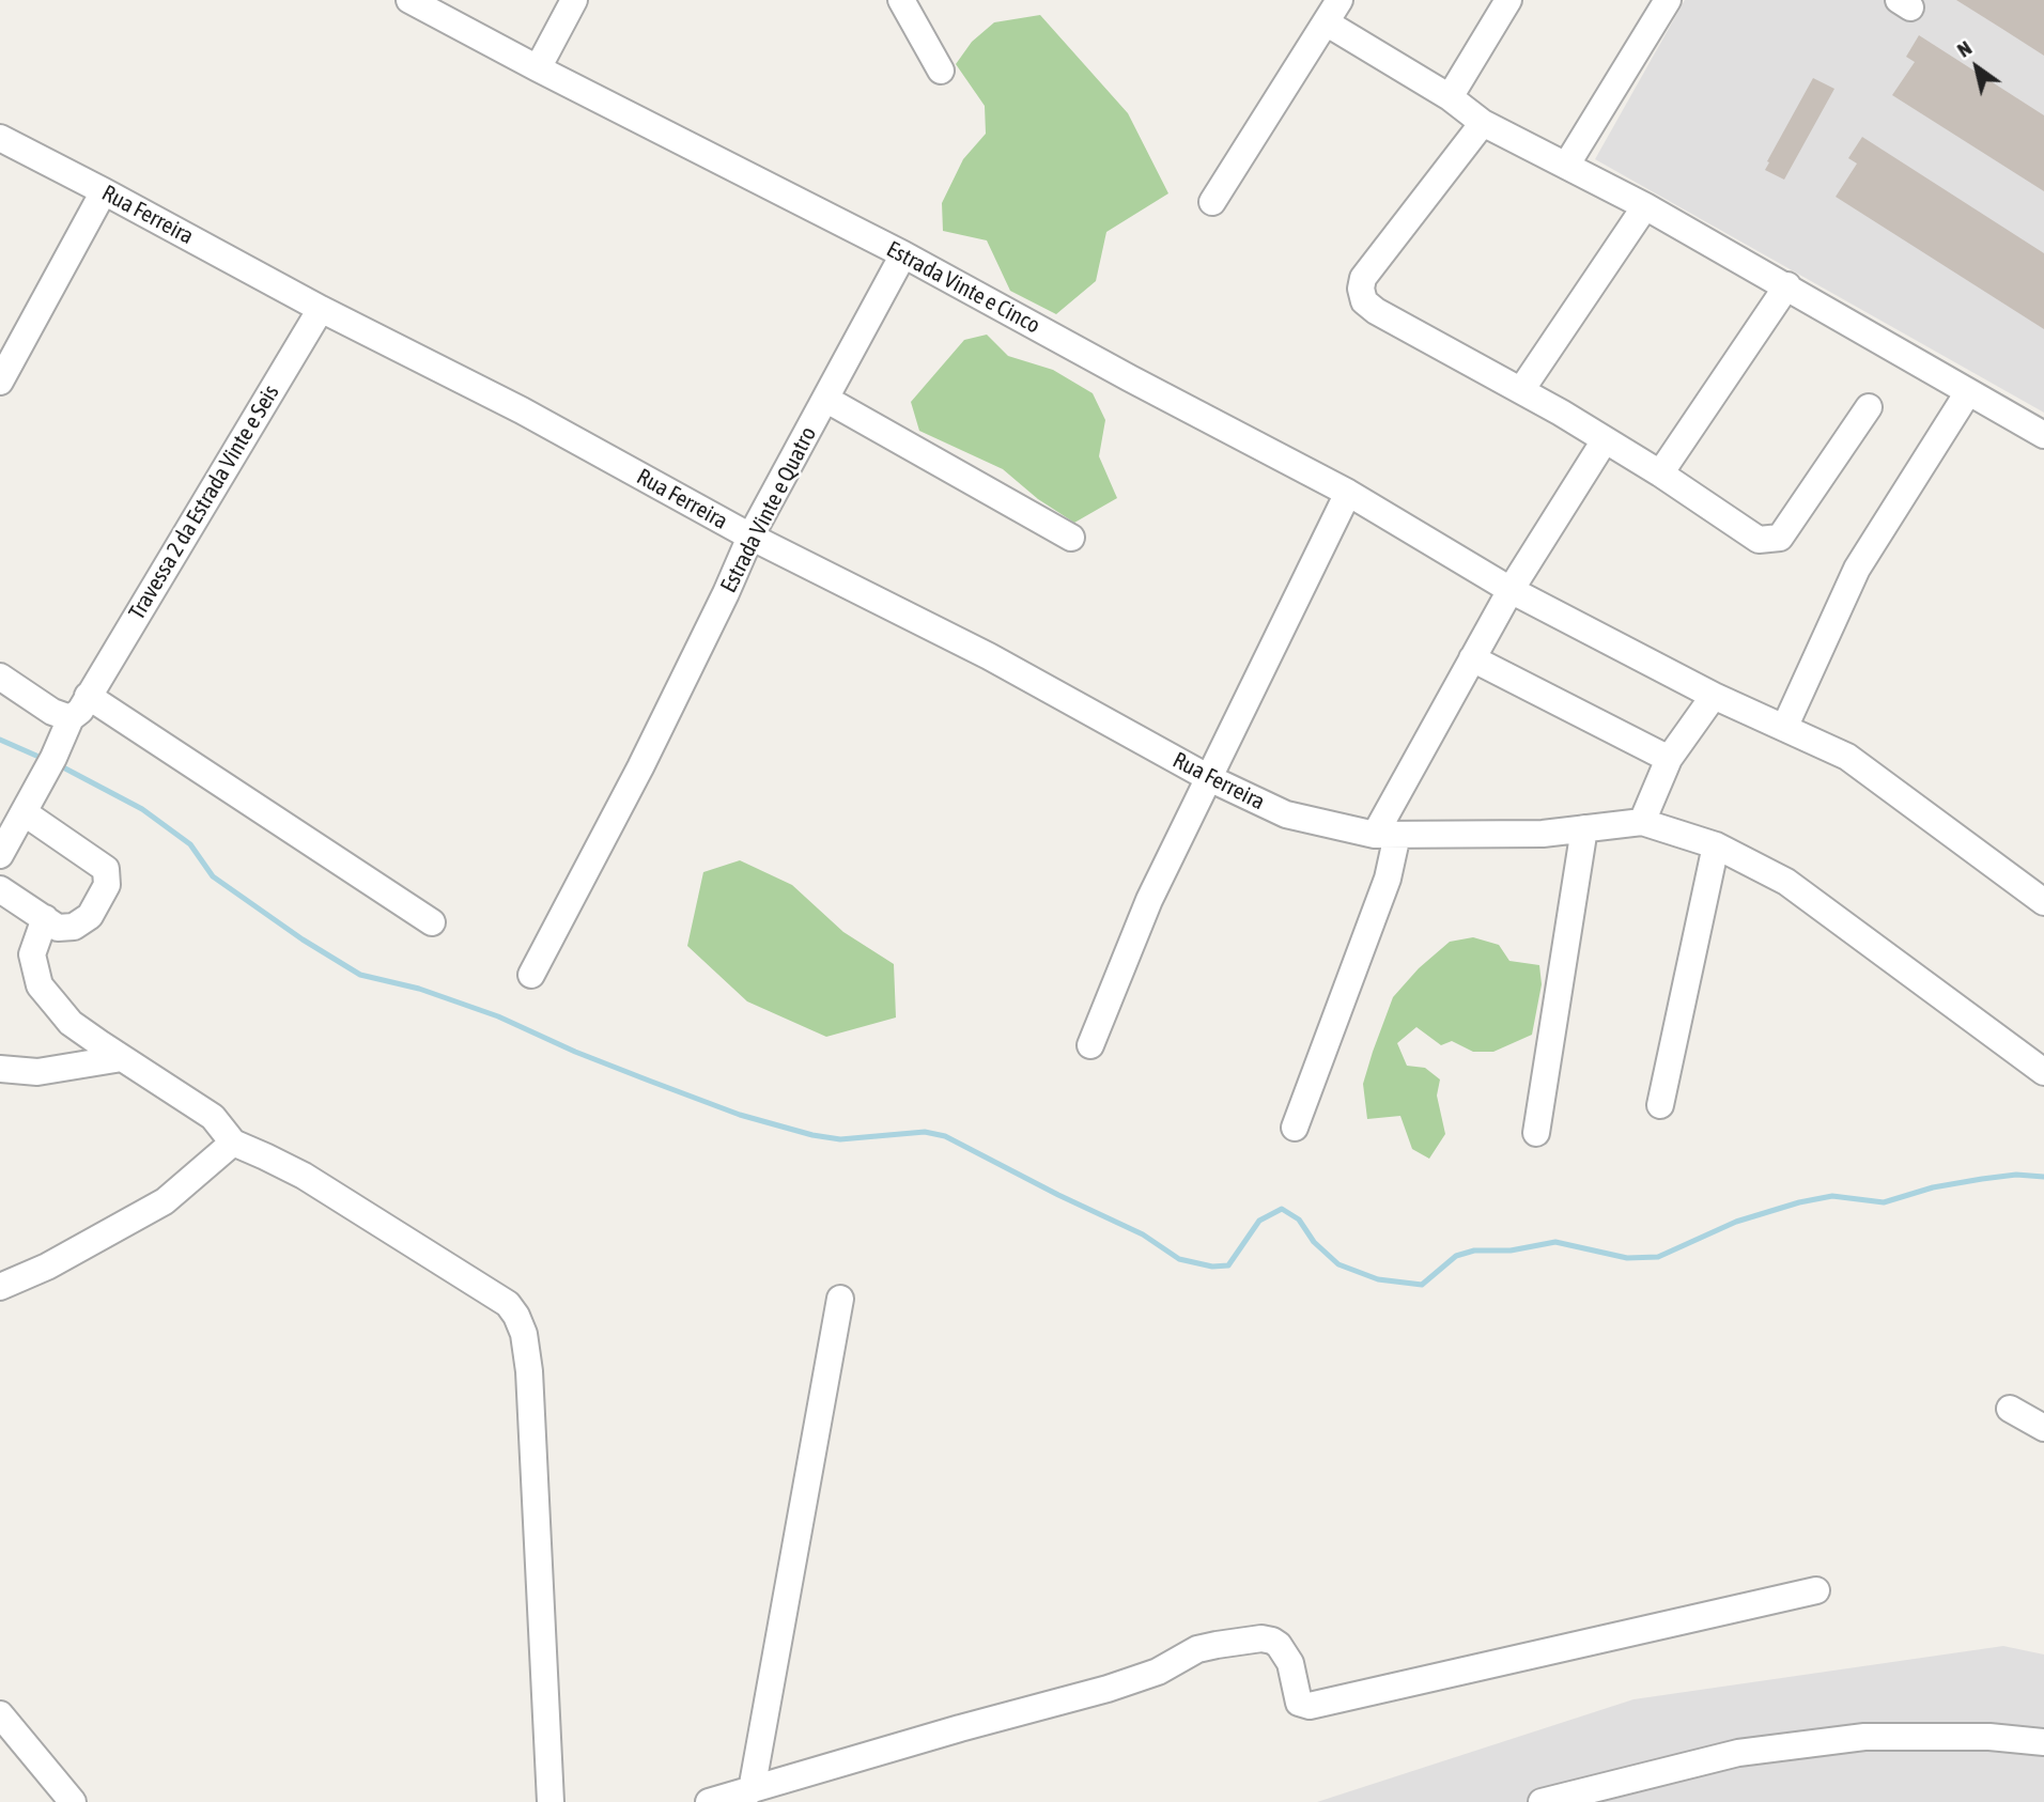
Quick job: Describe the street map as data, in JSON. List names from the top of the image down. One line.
{"streets":{"street":["Rua Ferreira","Estrada Vinte e Cinco","Travessa 2 da Estrada Vinte e Seis","Estrada Vinte e Quatro"]},"crossings":[["Rua Ferreira","Travessa 2 da Estrada Vinte e Seis"],["Rua Ferreira","Estrada Vinte e Quatro"],["Estrada Vinte e Cinco","Estrada Vinte e Quatro"]],"north":"top left"}
